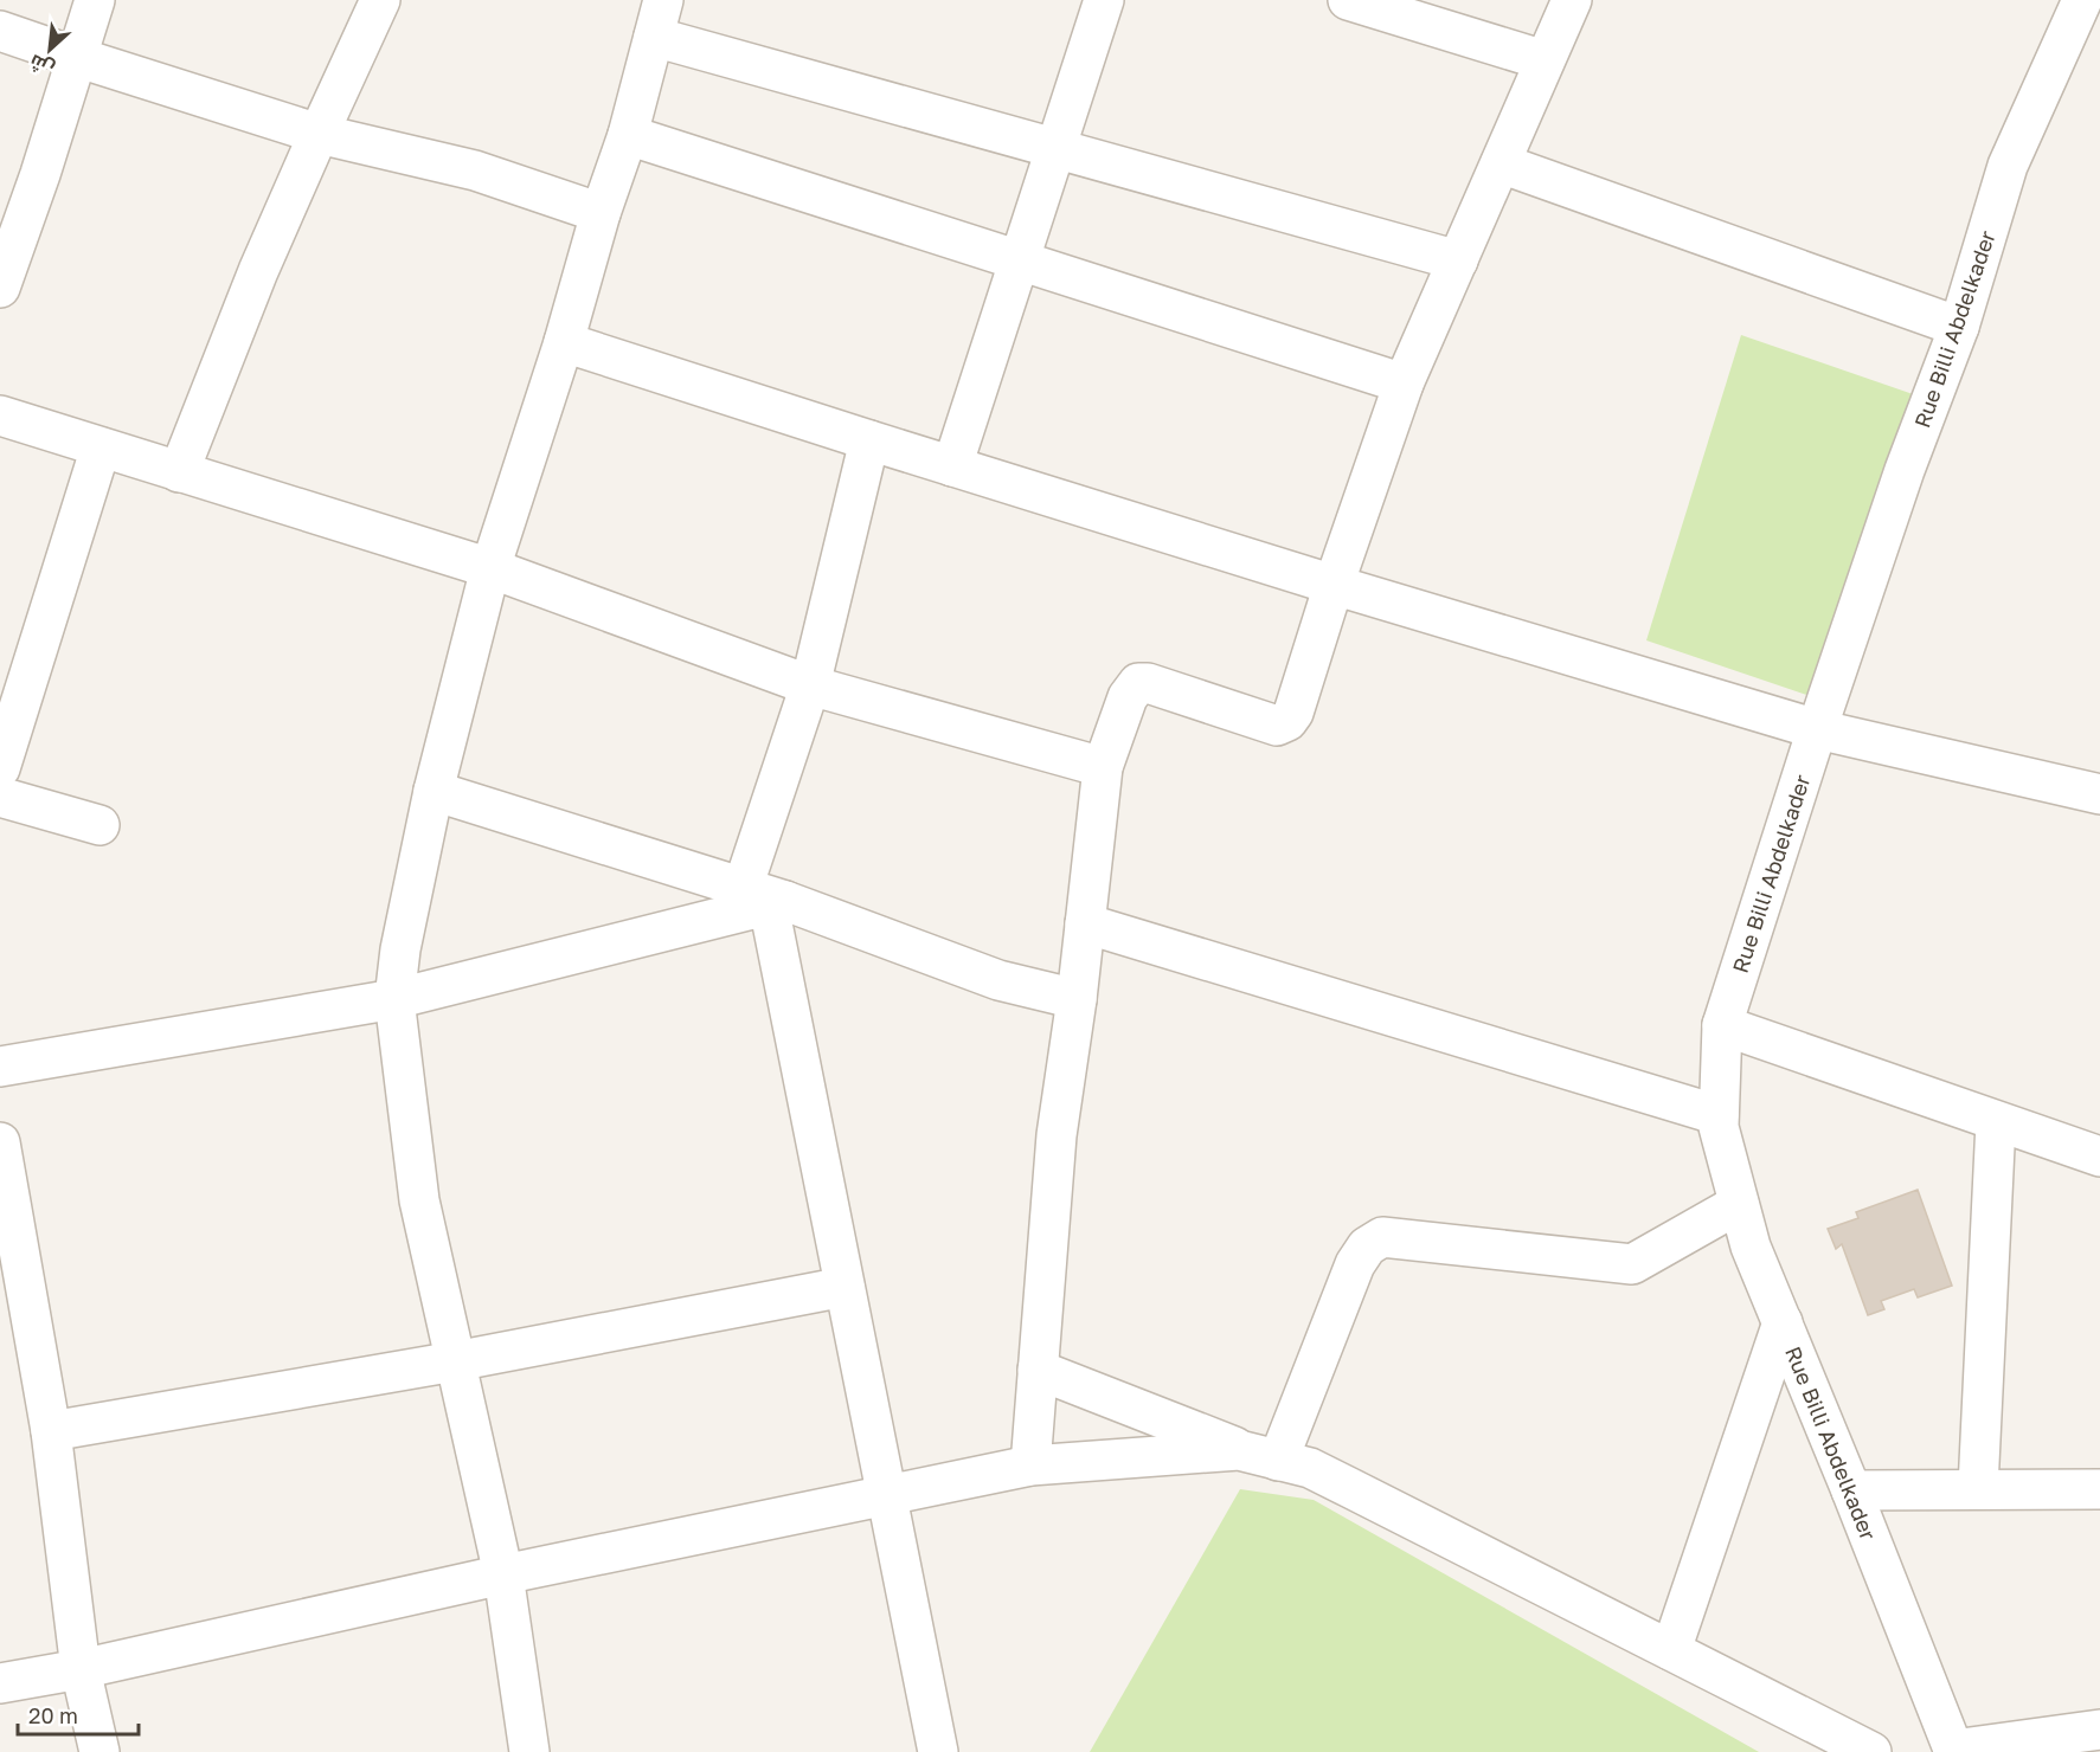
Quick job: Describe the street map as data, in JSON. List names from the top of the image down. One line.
{"streets":{"street":["Rue Billi Abdelkader"]},"scale_bar":"20 m","north":"bottom left"}
